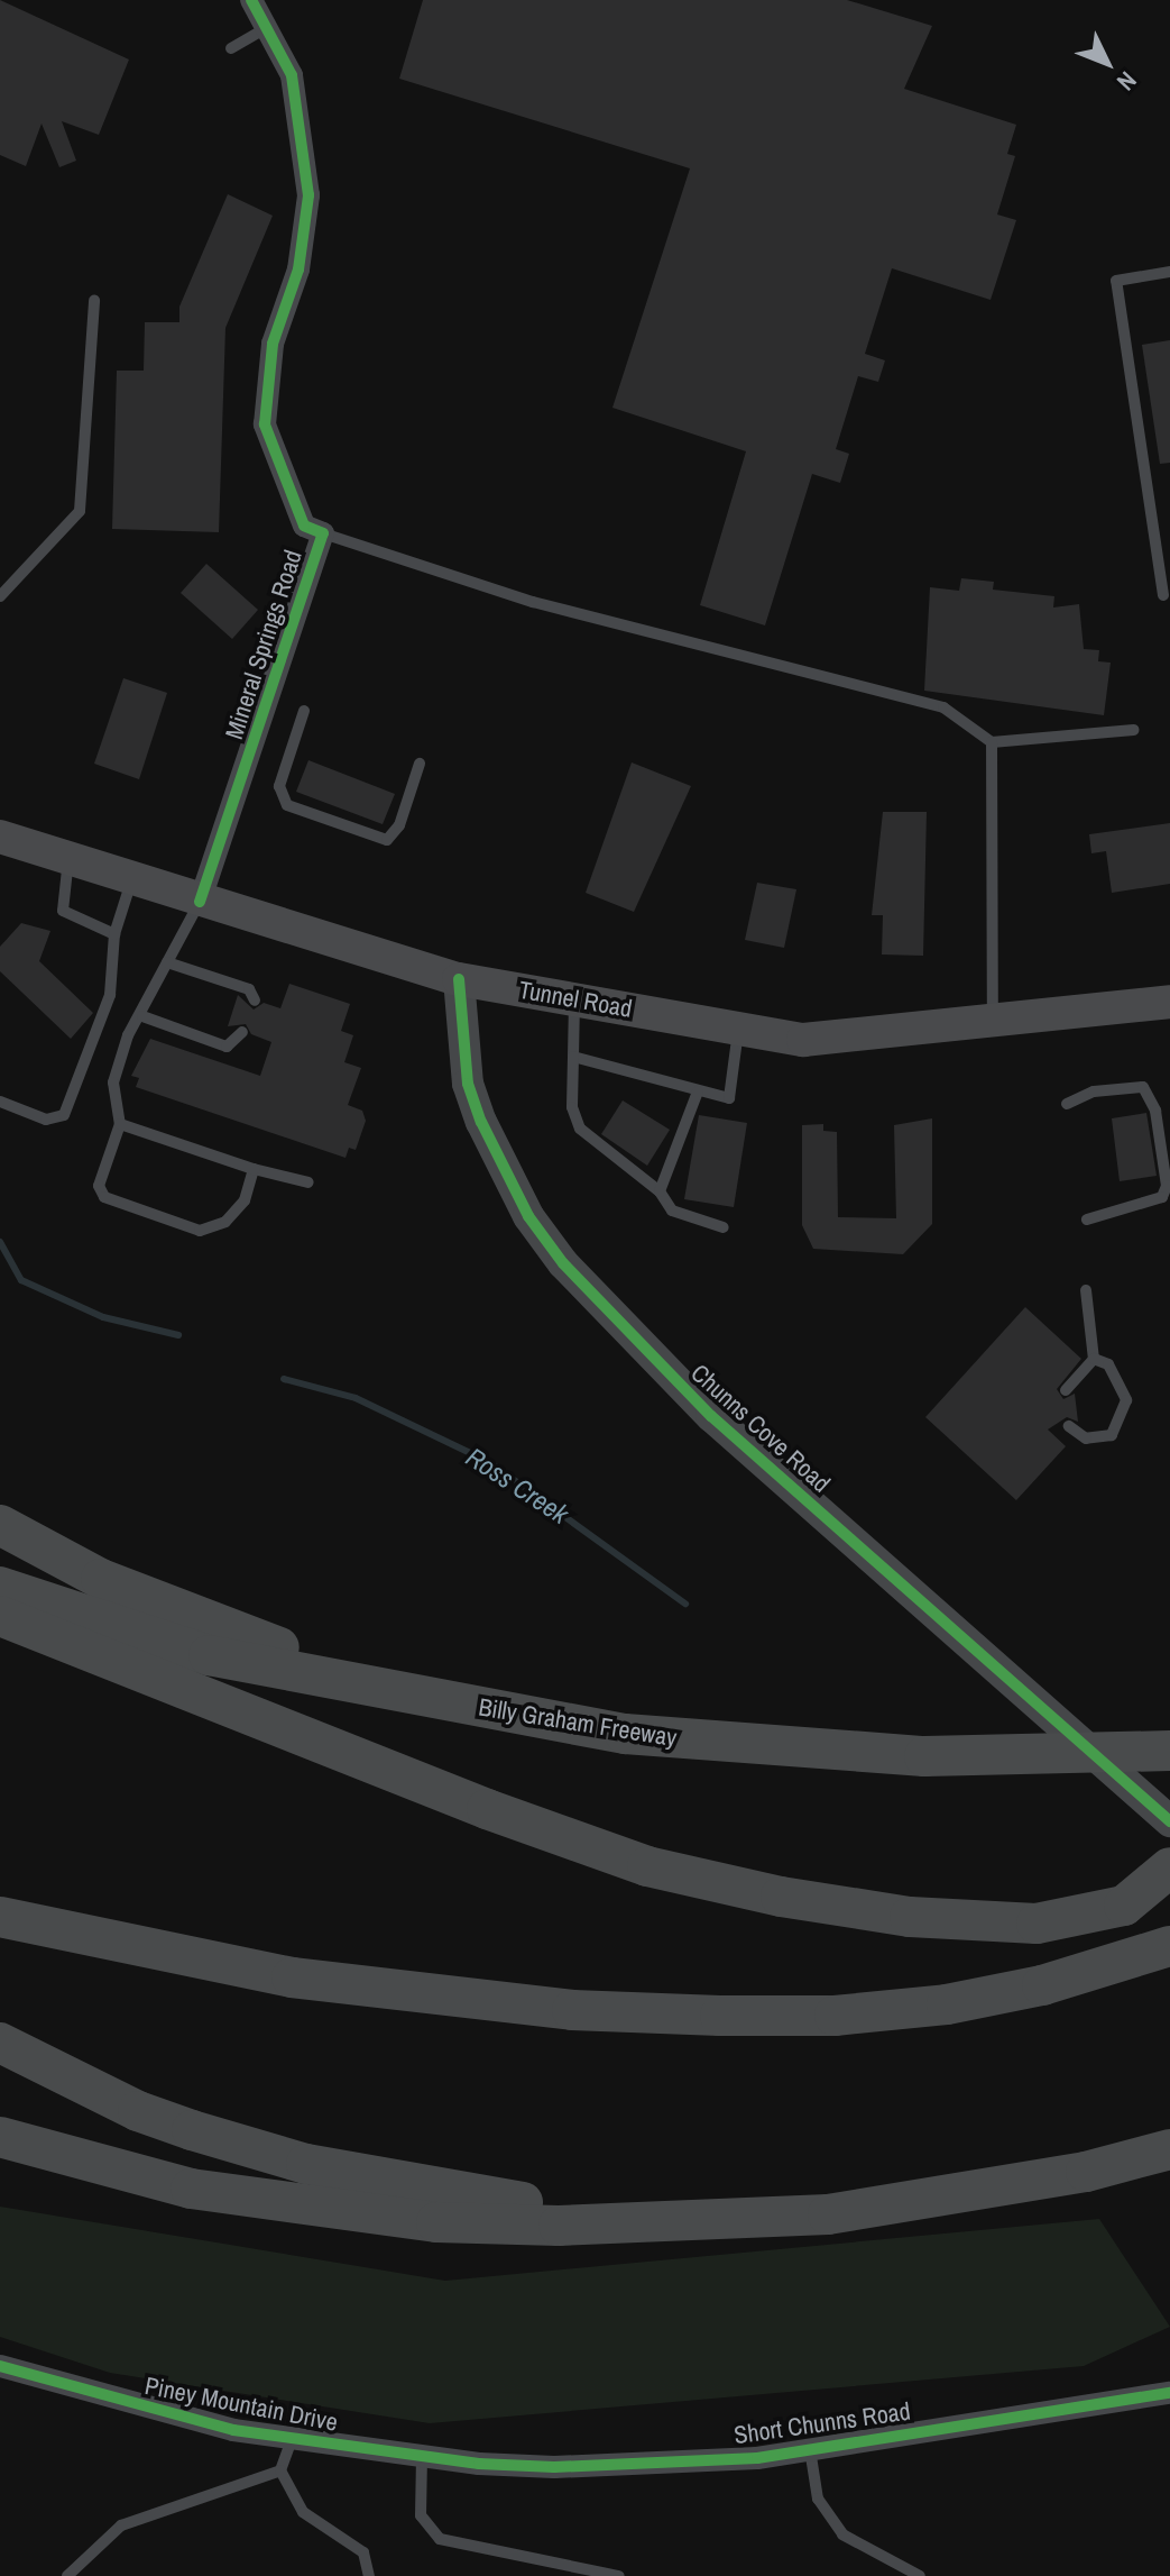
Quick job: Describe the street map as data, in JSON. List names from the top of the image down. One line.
{"streets":{"highway":["Billy Graham Freeway"],"main road":["Tunnel Road","Chunns Cove Road"],"street":["Mineral Springs Road","Piney Mountain Drive","Short Chunns Road"]},"crossings":[["Mineral Springs Road","Tunnel Road"],["Tunnel Road","Chunns Cove Road"],["Piney Mountain Drive","Short Chunns Road"]],"water":["Ross Creek"],"north":"bottom right"}
